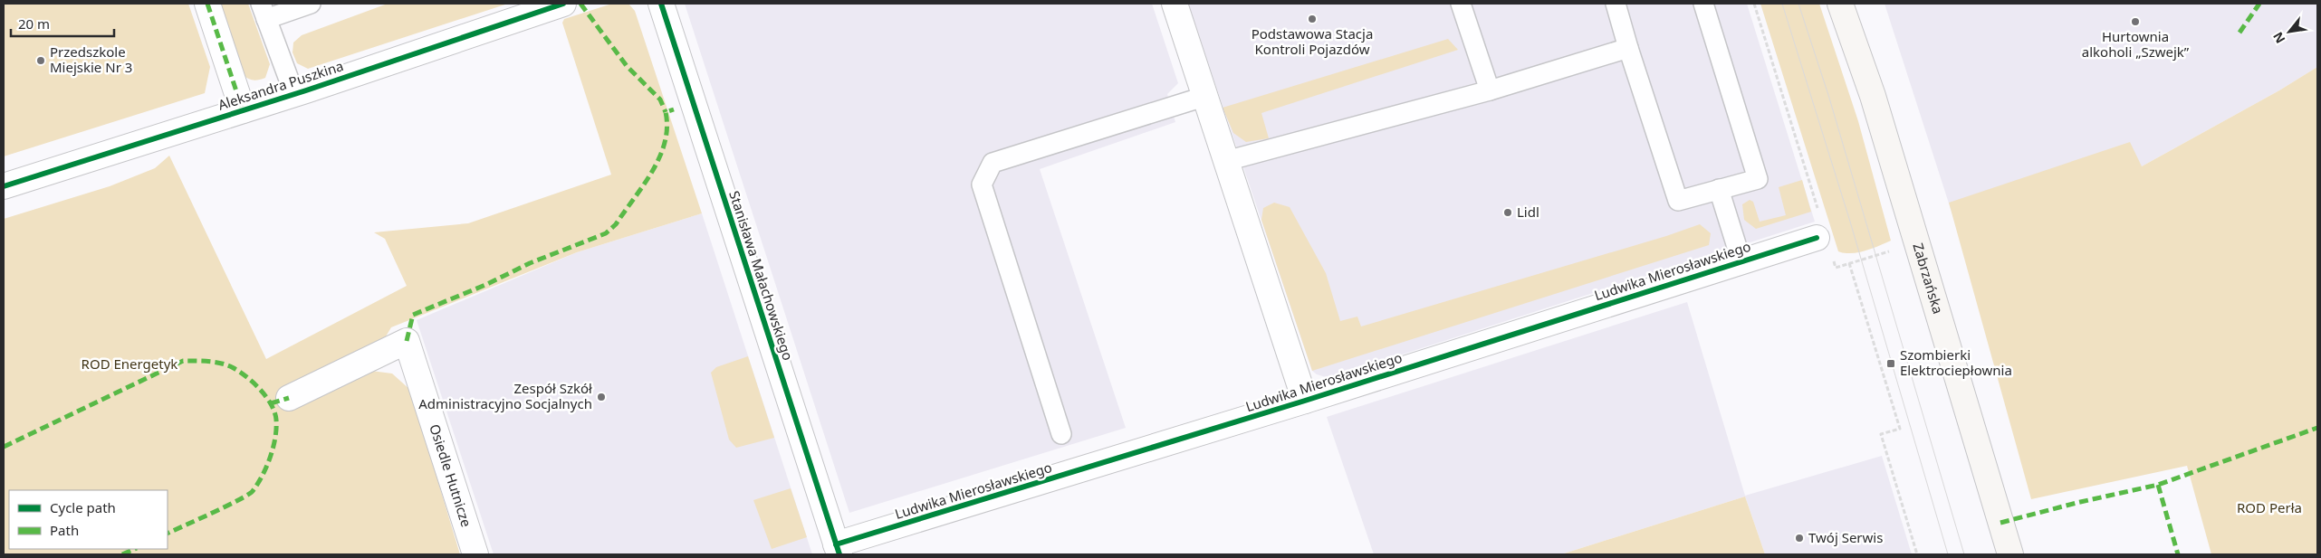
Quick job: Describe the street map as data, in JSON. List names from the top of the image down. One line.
{"streets":{"street":["Aleksandra Puszkina","Ludwika Mierosławskiego","Stanisława Małachowskiego","Zabrzańska","Osiedle Hutnicze"]},"crossings":[["Ludwika Mierosławskiego","Stanisława Małachowskiego"]],"parks":["ROD Energetyk","ROD Perła"],"places":{"other":["Podstawowa Stacja Kontroli Pojazdów","Hurtownia alkoholi „Szwejk”","Przedszkole Miejskie Nr 3","Lidl","Zespół Szkół Administracyjno Socjalnych","Twój Serwis"],"transit":["Szombierki Elektrociepłownia"]},"legend":["Cycle path","Path"],"scale_bar":"20 m","north":"bottom left"}
